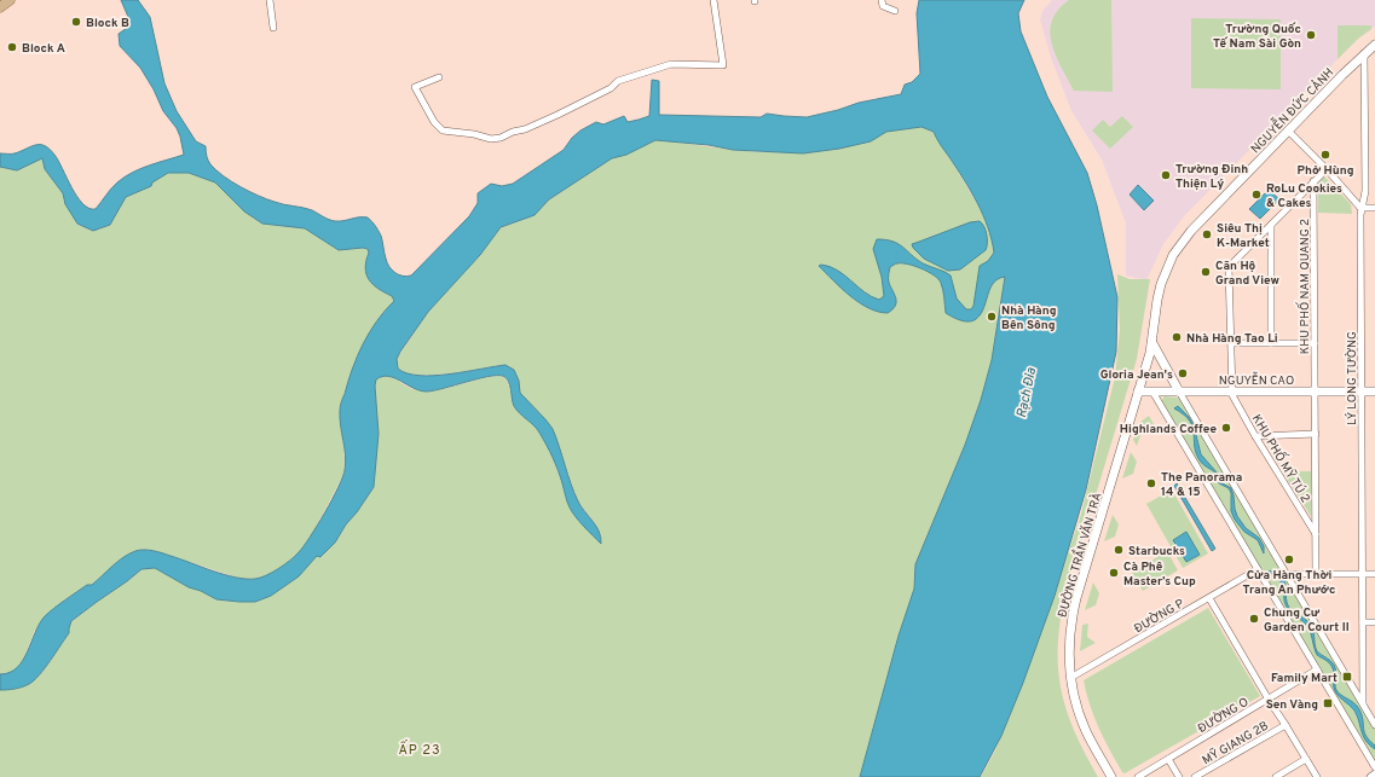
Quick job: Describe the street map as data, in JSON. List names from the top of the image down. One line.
{"streets":{"main road":["NGUYỄN ĐỨC CẢNH","NGUYỄN CAO","ĐƯỜNG TRẦN VĂN TRÀ"],"street":["KHU PHỐ NAM QUANG 2","LÝ LONG TƯỜNG","KHU PHỐ MỸ TÚ 2","ĐƯỜNG P","ĐƯỜNG O","MỸ GIANG 2B"]},"crossings":[["NGUYỄN ĐỨC CẢNH","LÝ LONG TƯỜNG"],["NGUYỄN ĐỨC CẢNH","NGUYỄN CAO"],["NGUYỄN ĐỨC CẢNH","ĐƯỜNG TRẦN VĂN TRÀ"],["KHU PHỐ NAM QUANG 2","NGUYỄN CAO"],["KHU PHỐ NAM QUANG 2","KHU PHỐ MỸ TÚ 2"],["LÝ LONG TƯỜNG","NGUYỄN CAO"],["NGUYỄN CAO","KHU PHỐ MỸ TÚ 2"],["NGUYỄN CAO","ĐƯỜNG TRẦN VĂN TRÀ"],["ĐƯỜNG TRẦN VĂN TRÀ","ĐƯỜNG P"]],"districts":["ẤP 23"],"water":["Rạch Đỉa"],"places":{"other":["Block B","Trường Quốc Tế Nam Sài Gòn","Block A","Phở Hùng","Trường Đinh Thiện Lý","RoLu Cookies & Cakes","Siêu Thị K-Market","Căn Hộ Grand View","Nhà Hàng Bên Sông","Nhà Hàng Tao Li","Gloria Jean's","Highlands Coffee","The Panorama 14 & 15","Starbucks","Cửa Hàng Thời Trang An Phước","Cà Phê Master’s Cup","Chung Cư Garden Court II"],"transit":["Family Mart","Sen Vàng"]}}
